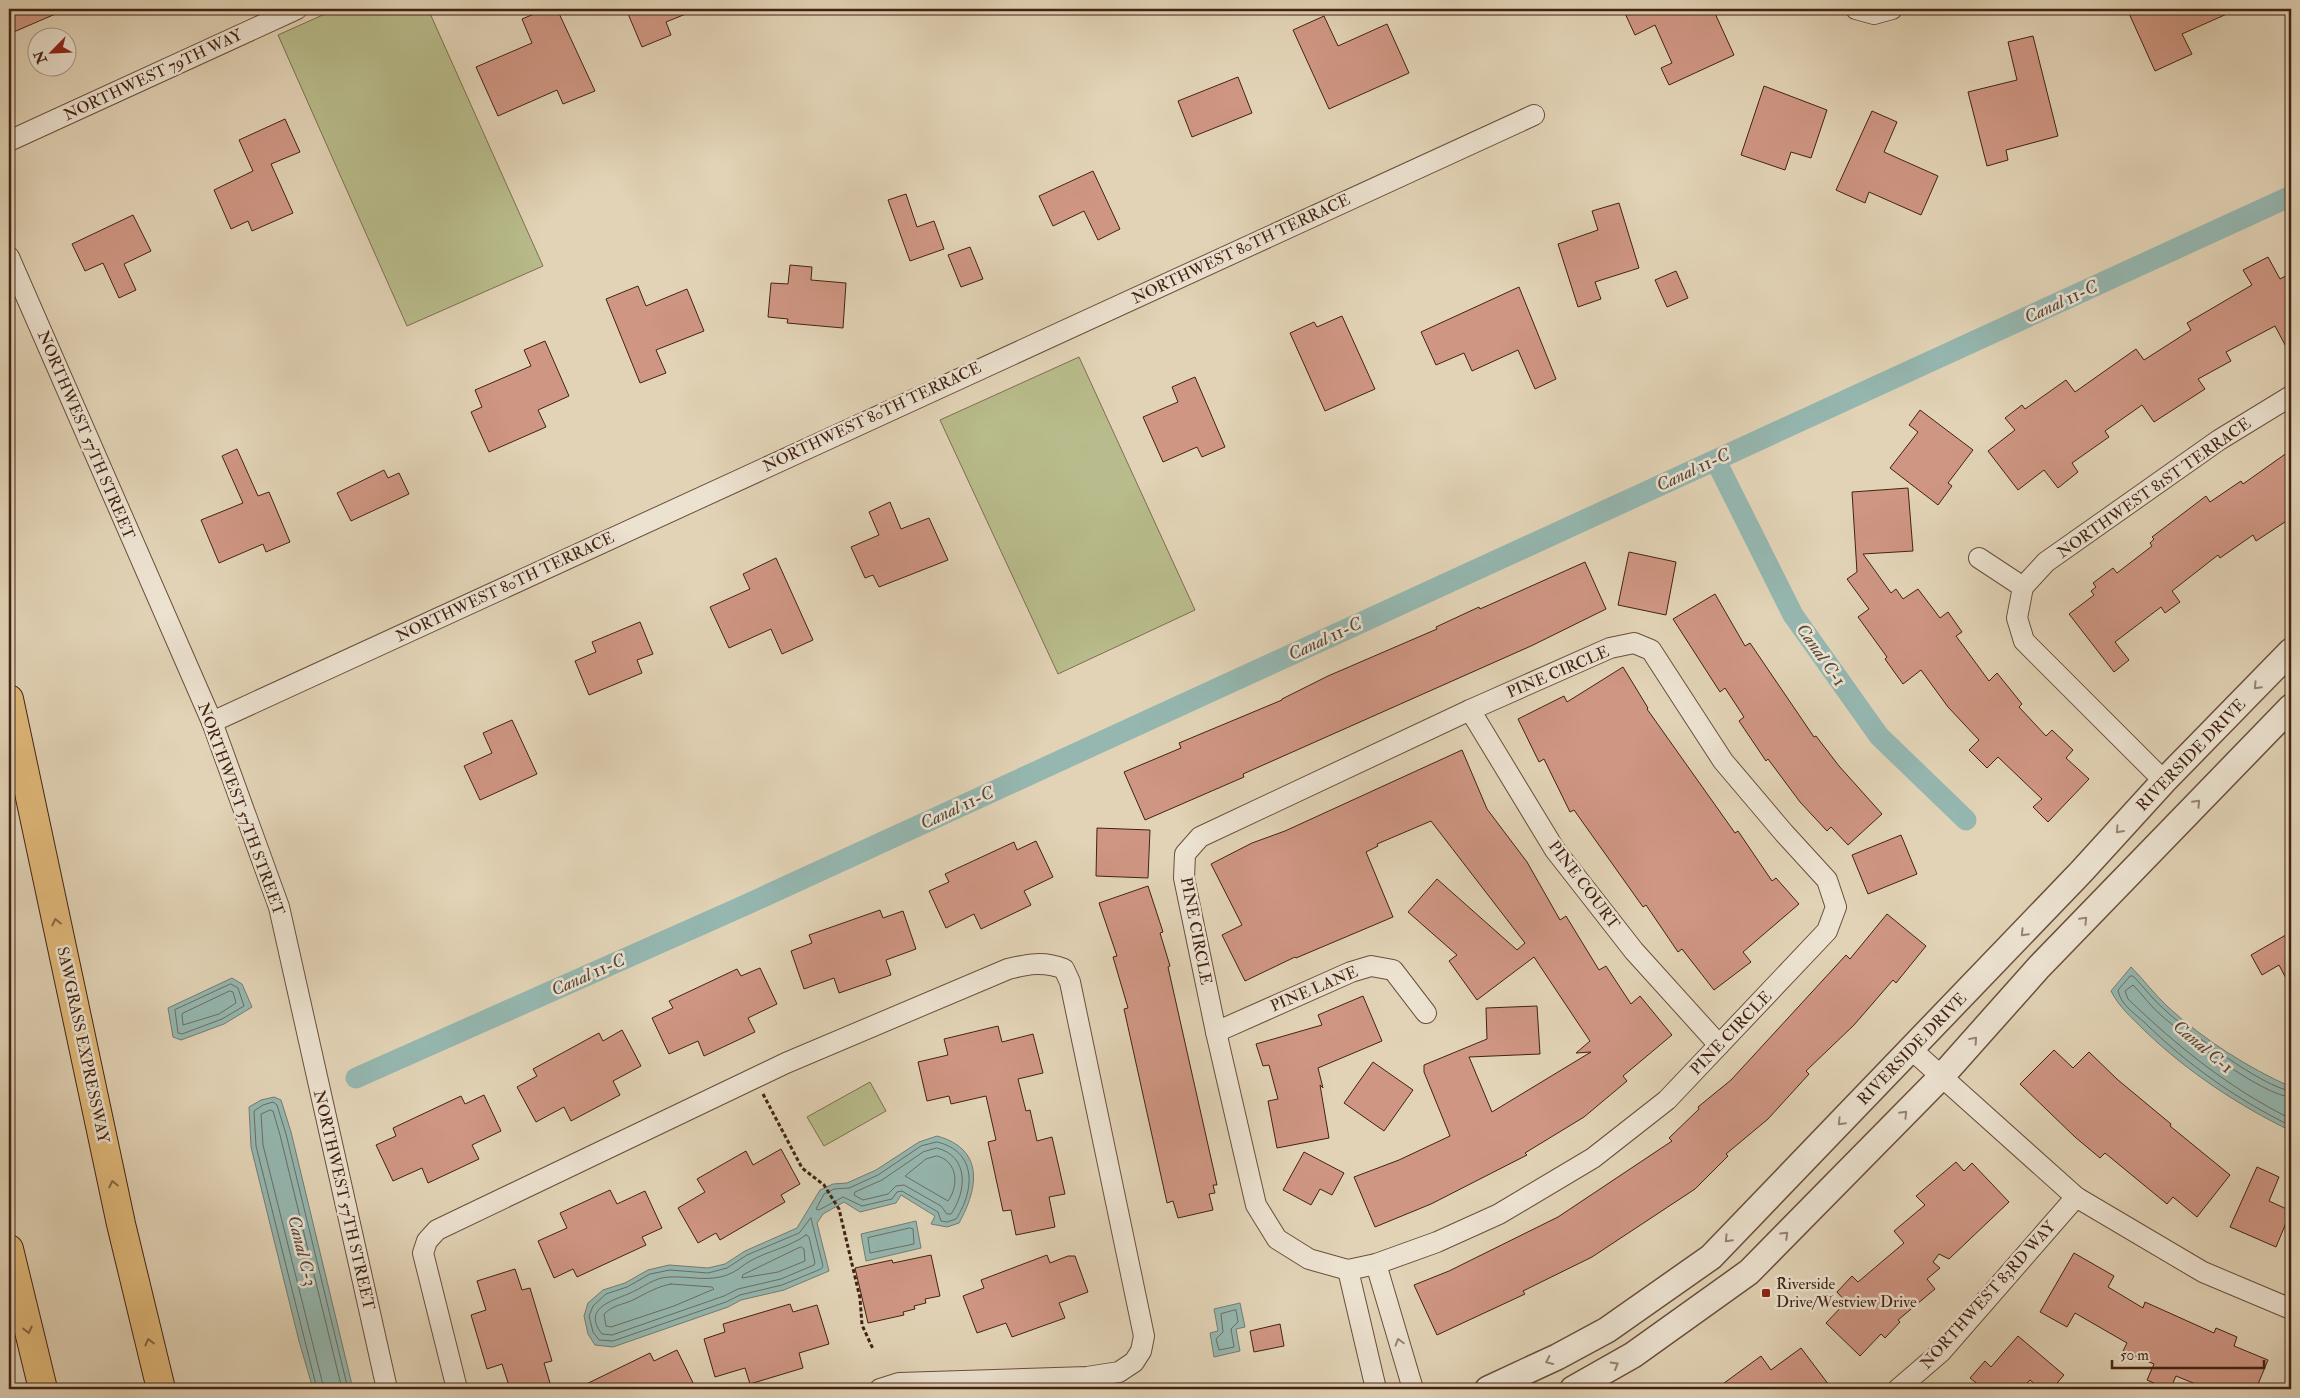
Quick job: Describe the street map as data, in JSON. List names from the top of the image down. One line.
{"streets":{"highway":["SAWGRASS EXPRESSWAY"],"street":["NORTHWEST 79TH WAY","NORTHWEST 80TH TERRACE","NORTHWEST 57TH STREET","NORTHWEST 81ST TERRACE","PINE CIRCLE","RIVERSIDE DRIVE","PINE COURT","PINE LANE","NORTHWEST 83RD WAY"]},"crossings":[["NORTHWEST 80TH TERRACE","NORTHWEST 57TH STREET"],["PINE CIRCLE","PINE COURT"],["PINE CIRCLE","PINE LANE"]],"one_way":["SAWGRASS EXPRESSWAY"],"water":["Canal 11-C","Canal C-1","Canal C-3"],"places":{"transit":["Riverside Drive/Westview Drive"]},"scale_bar":"50 m","north":"bottom left"}
